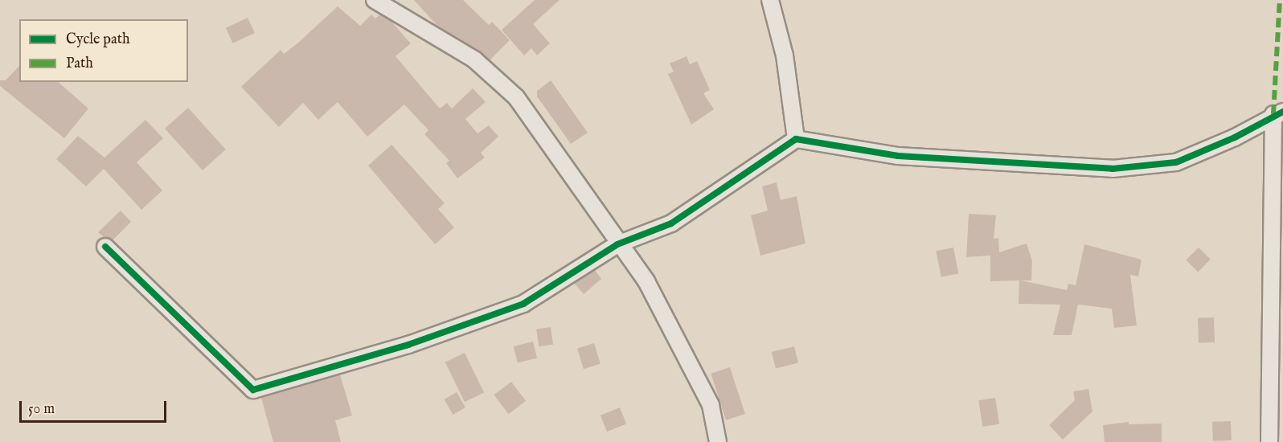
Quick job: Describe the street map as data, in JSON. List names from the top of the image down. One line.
{"legend":["Cycle path","Path"],"scale_bar":"50 m"}
